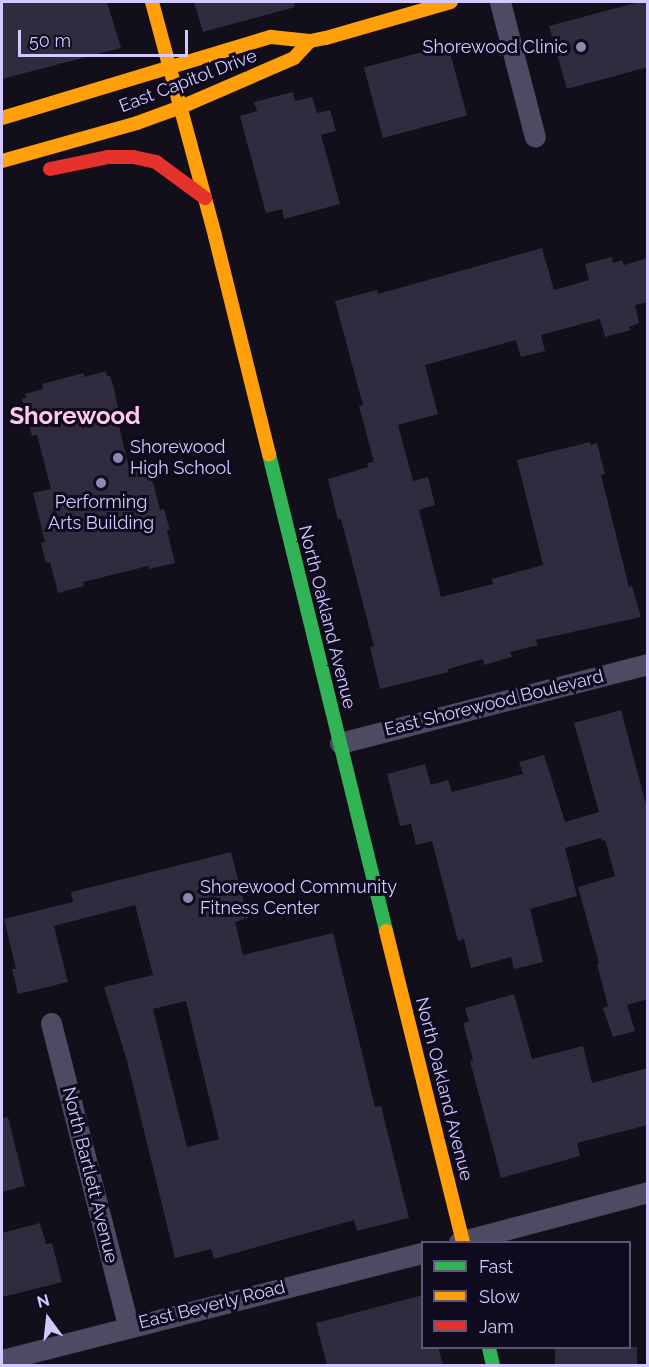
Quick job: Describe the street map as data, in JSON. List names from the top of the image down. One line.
{"streets":{"main road":["East Capitol Drive","North Oakland Avenue"],"street":["East Shorewood Boulevard","North Bartlett Avenue","East Beverly Road"]},"crossings":[["East Capitol Drive","North Oakland Avenue"],["North Oakland Avenue","East Shorewood Boulevard"],["North Bartlett Avenue","East Beverly Road"]],"districts":["Shorewood"],"places":["Shorewood Clinic","Shorewood High School","Performing Arts Building","Shorewood Community Fitness Center"],"legend":["Fast","Slow","Jam"],"scale_bar":"50 m","north":"top"}
